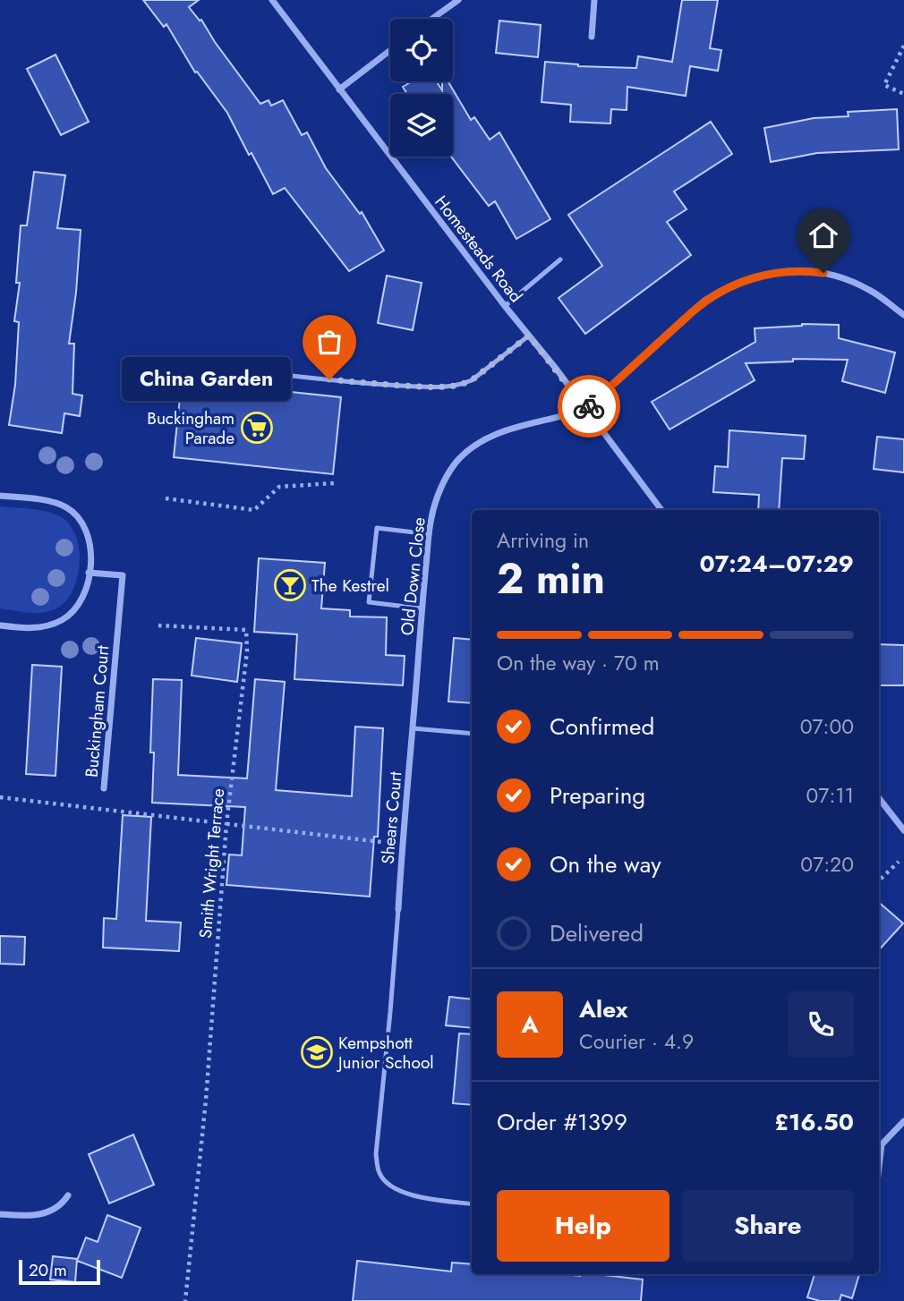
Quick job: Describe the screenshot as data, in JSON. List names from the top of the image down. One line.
{"streets":{"street":["Homesteads Road","Old Down Close","Buckingham Court","Shears Court"],"path":["Smith Wright Terrace"]},"crossings":[["Homesteads Road","Old Down Close"],["Old Down Close","Shears Court"]],"places":{"other":["China Garden"],"supermarket":["Buckingham Parade"],"bar":["The Kestrel"],"school or university":["Kempshott Junior School"]},"scale_bar":"20 m","page":{"bubble":"China Garden","heading":["2 min","Arriving in","07:24–07:29"],"panel":["Alex","Courier · 4.9","Order #1399","£16.50"],"bar":"On the way · 70 m","list":[["Confirmed","07:00"],["Preparing","07:11"],["On the way","07:20"],"Delivered"],"round":"A","buttons":["Help","Share"],"scale":"20 m"}}
